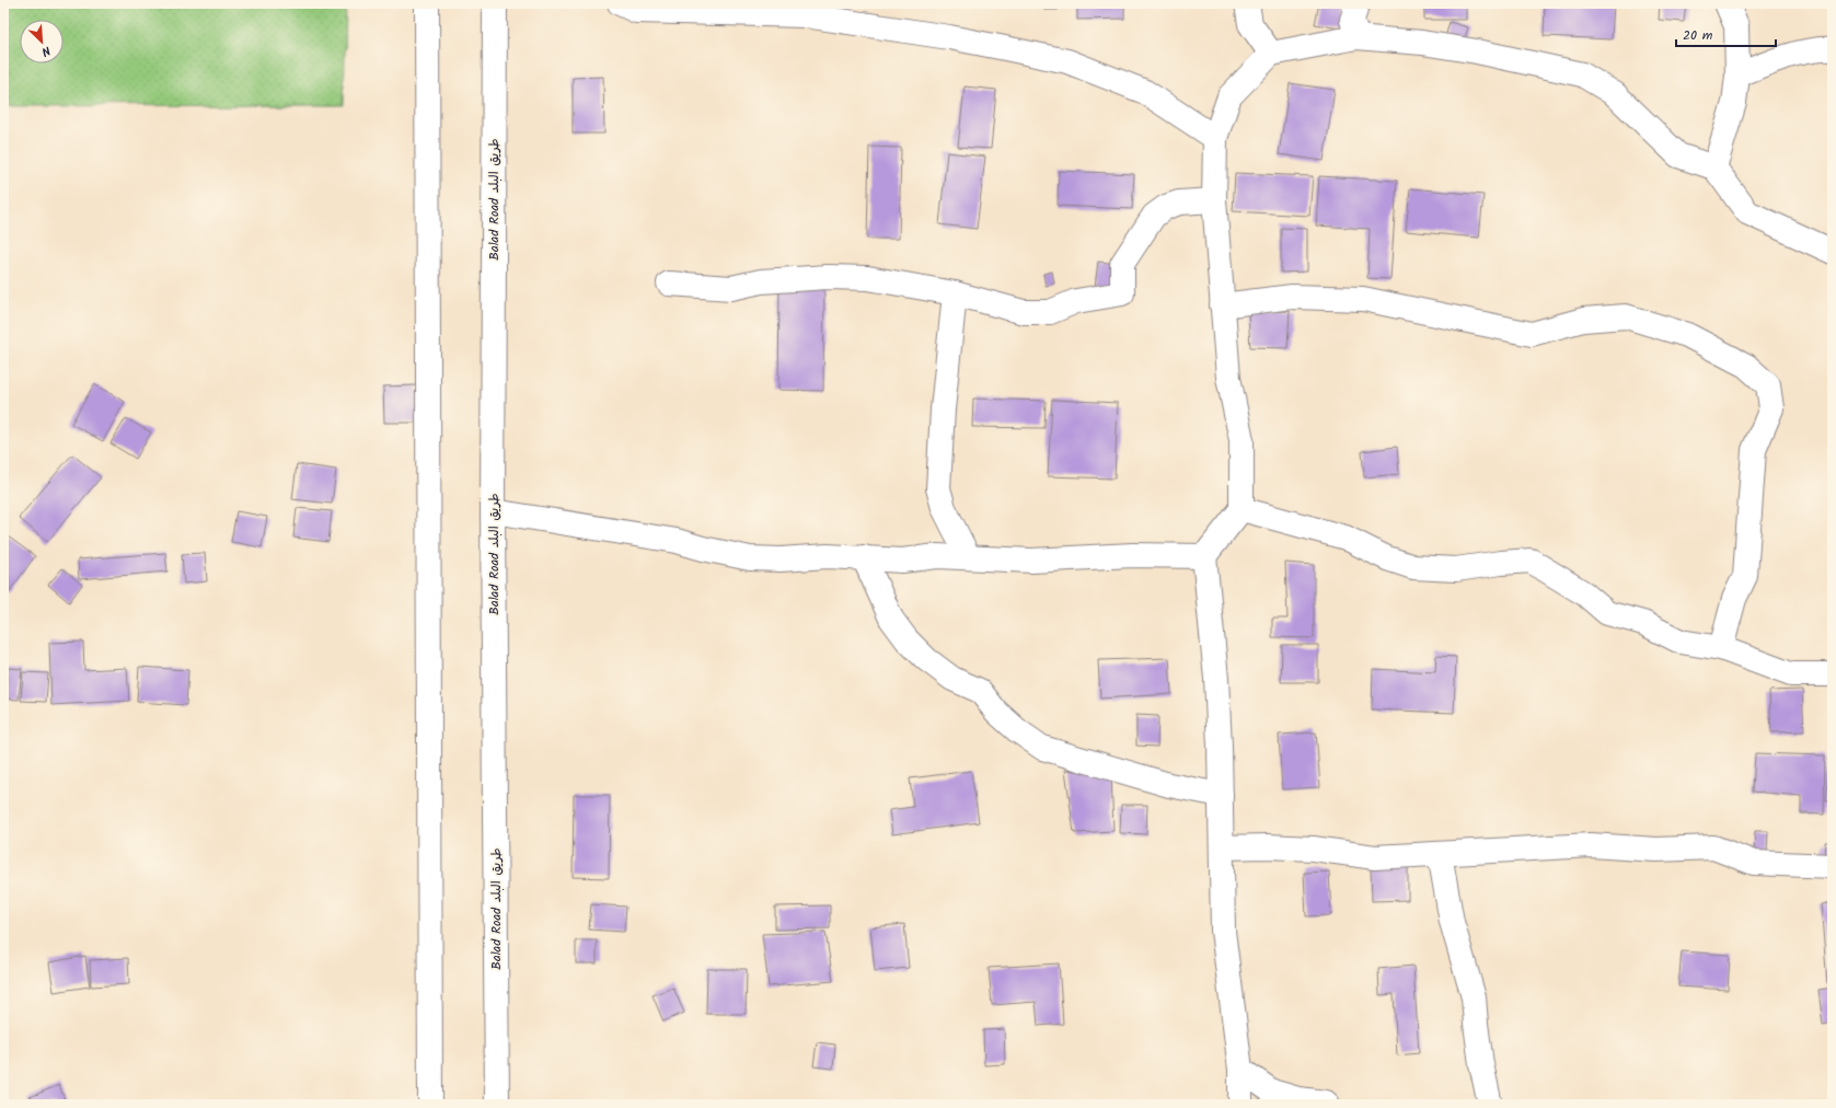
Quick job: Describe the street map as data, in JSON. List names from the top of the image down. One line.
{"streets":{"main road":["Balad Road طريق البلد"]},"scale_bar":"20 m","north":"bottom right"}
